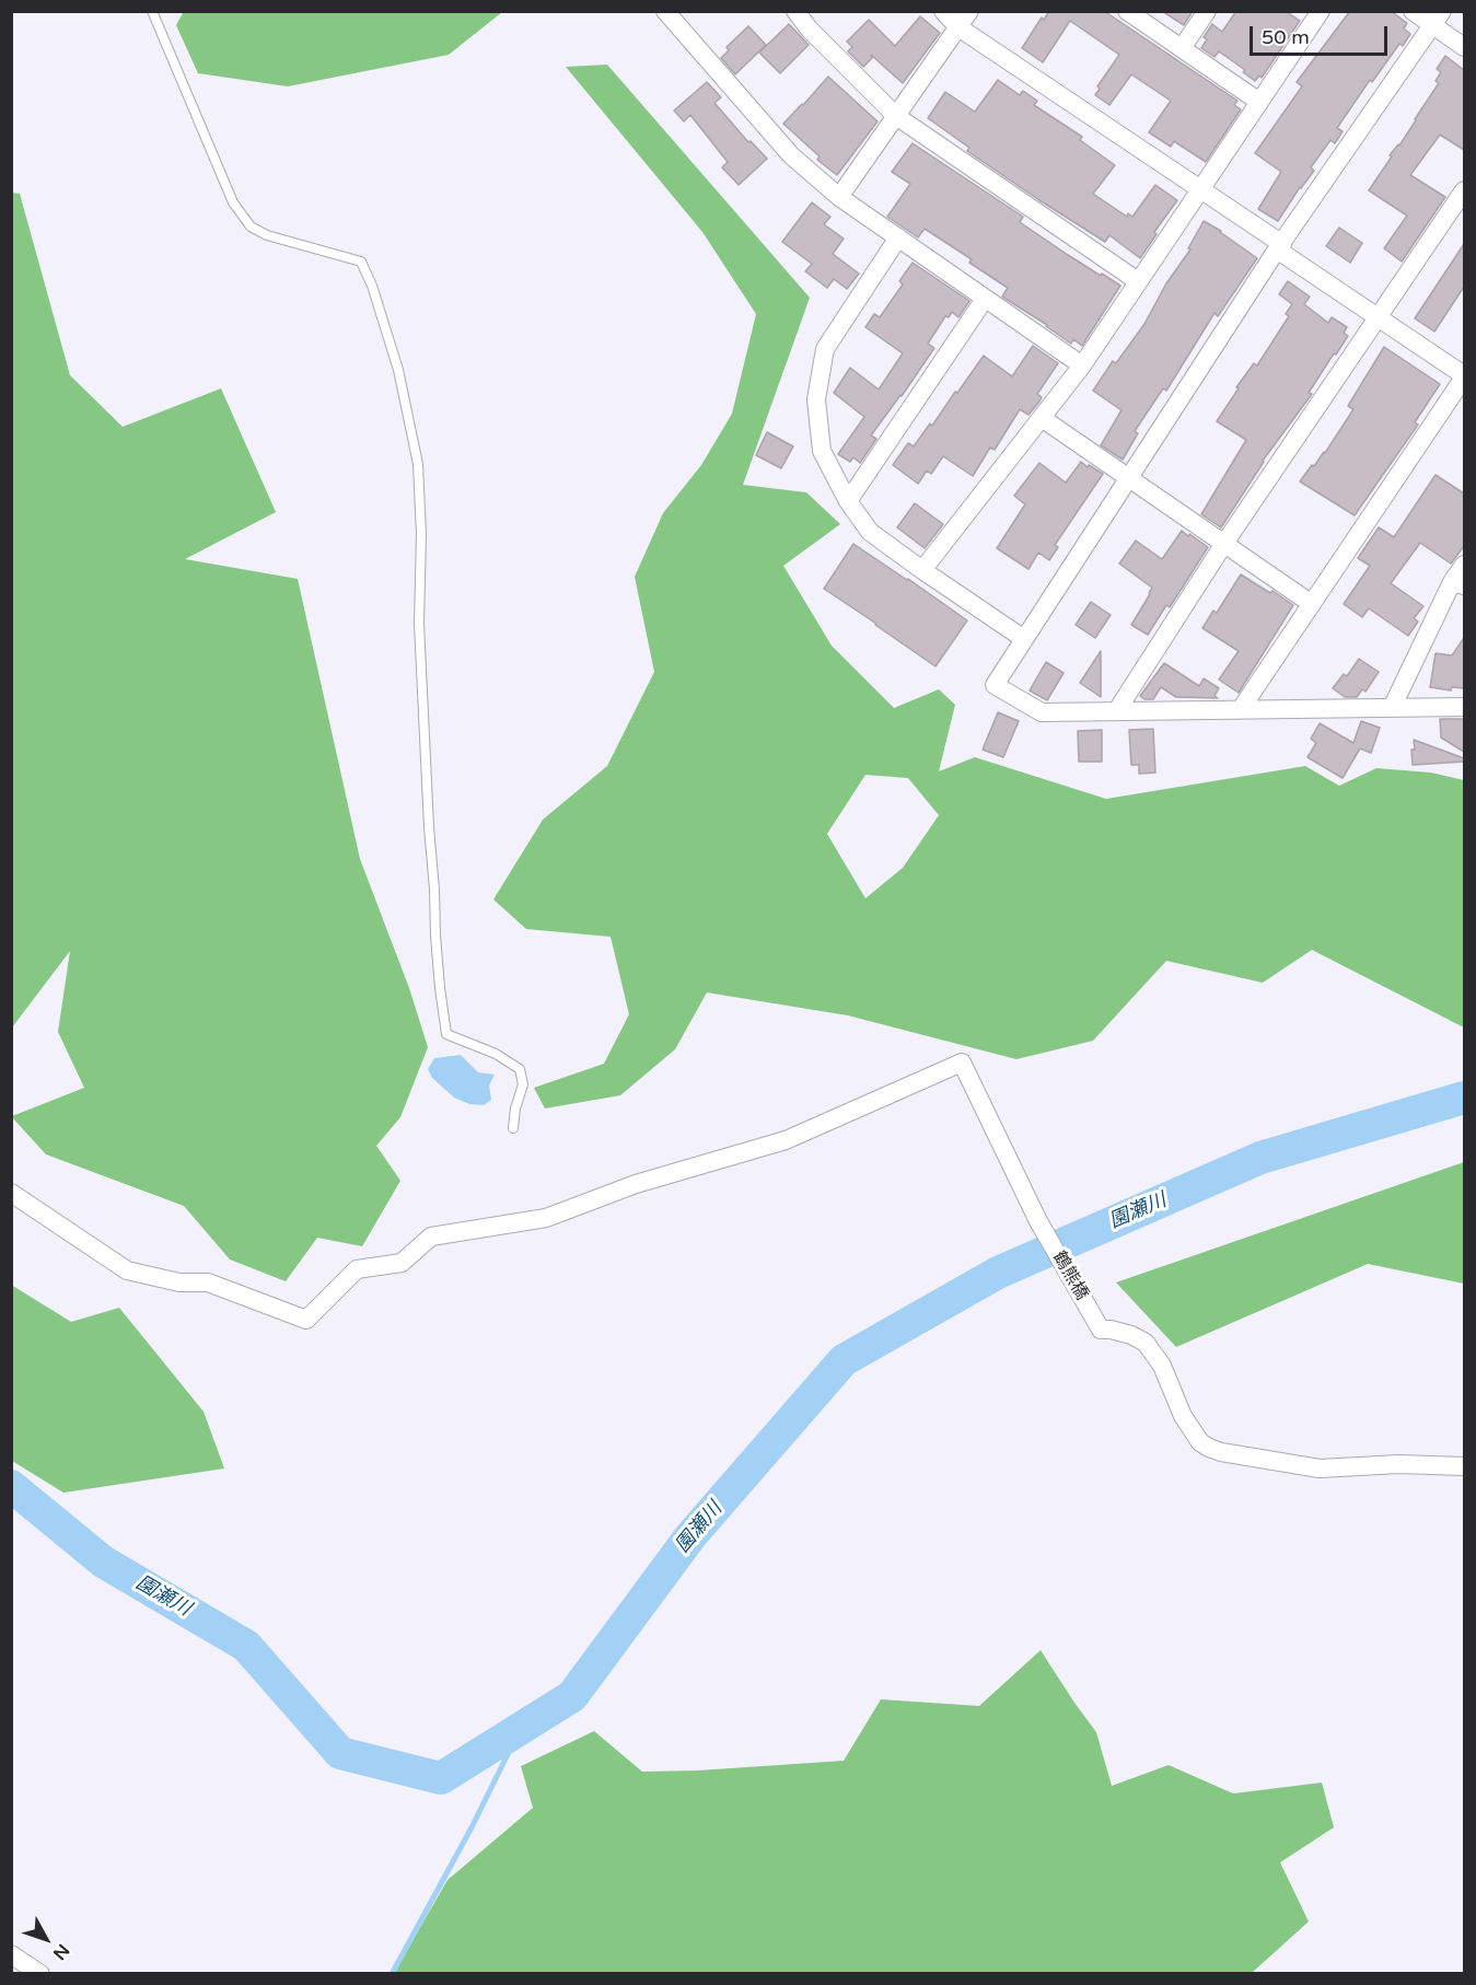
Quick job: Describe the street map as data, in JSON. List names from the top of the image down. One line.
{"streets":{"street":["鶴熊橋"]},"water":["園瀬川"],"scale_bar":"50 m","north":"bottom right"}
